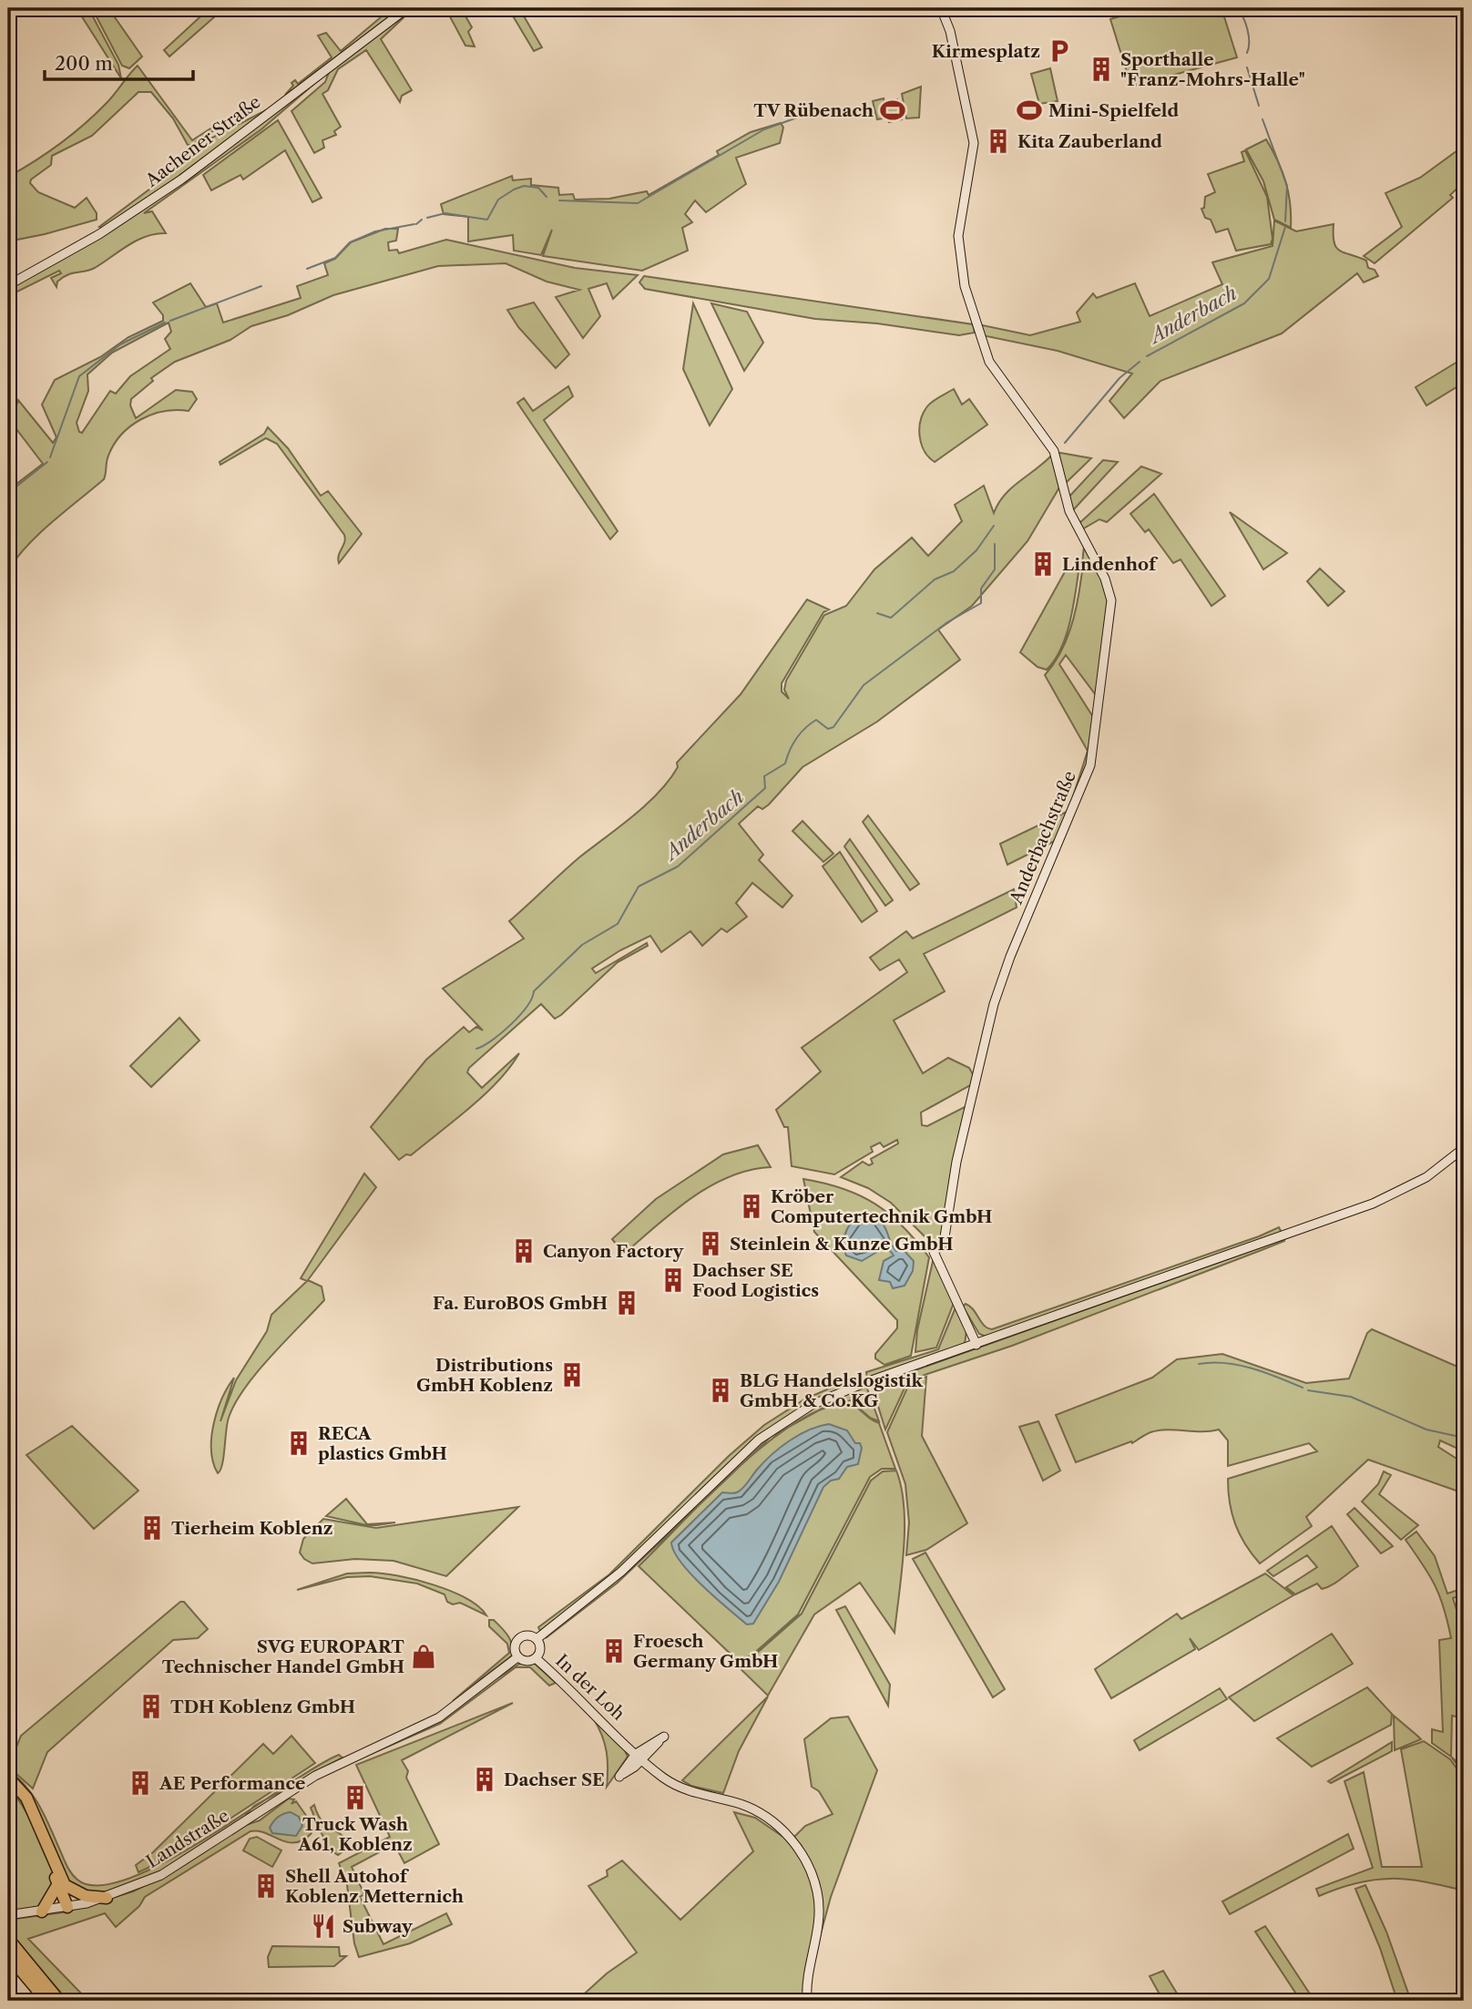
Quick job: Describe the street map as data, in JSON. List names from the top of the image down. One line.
{"streets":{"main road":["Aachener Straße","Anderbachstraße","In der Loh","Landstraße"]},"crossings":[["In der Loh","Landstraße"]],"water":["Anderbach"],"places":{"parking":["Kirmesplatz"],"building":["Sporthalle \"Franz-Mohrs-Halle\"","Kita Zauberland","Lindenhof","Kröber Computertechnik GmbH","Steinlein & Kunze GmbH","Canyon Factory","Dachser SE Food Logistics","Fa. EuroBOS GmbH","Distributions GmbH Koblenz","BLG Handelslogistik GmbH & Co.KG","RECA plastics GmbH","Tierheim Koblenz","Froesch Germany GmbH","TDH Koblenz GmbH","Dachser SE","AE Performance","Truck Wash A61, Koblenz","Shell Autohof Koblenz Metternich"],"sports":["TV Rübenach","Mini-Spielfeld"],"shop":["SVG EUROPART Technischer Handel GmbH"],"restaurant":["Subway"]},"scale_bar":"200 m"}
